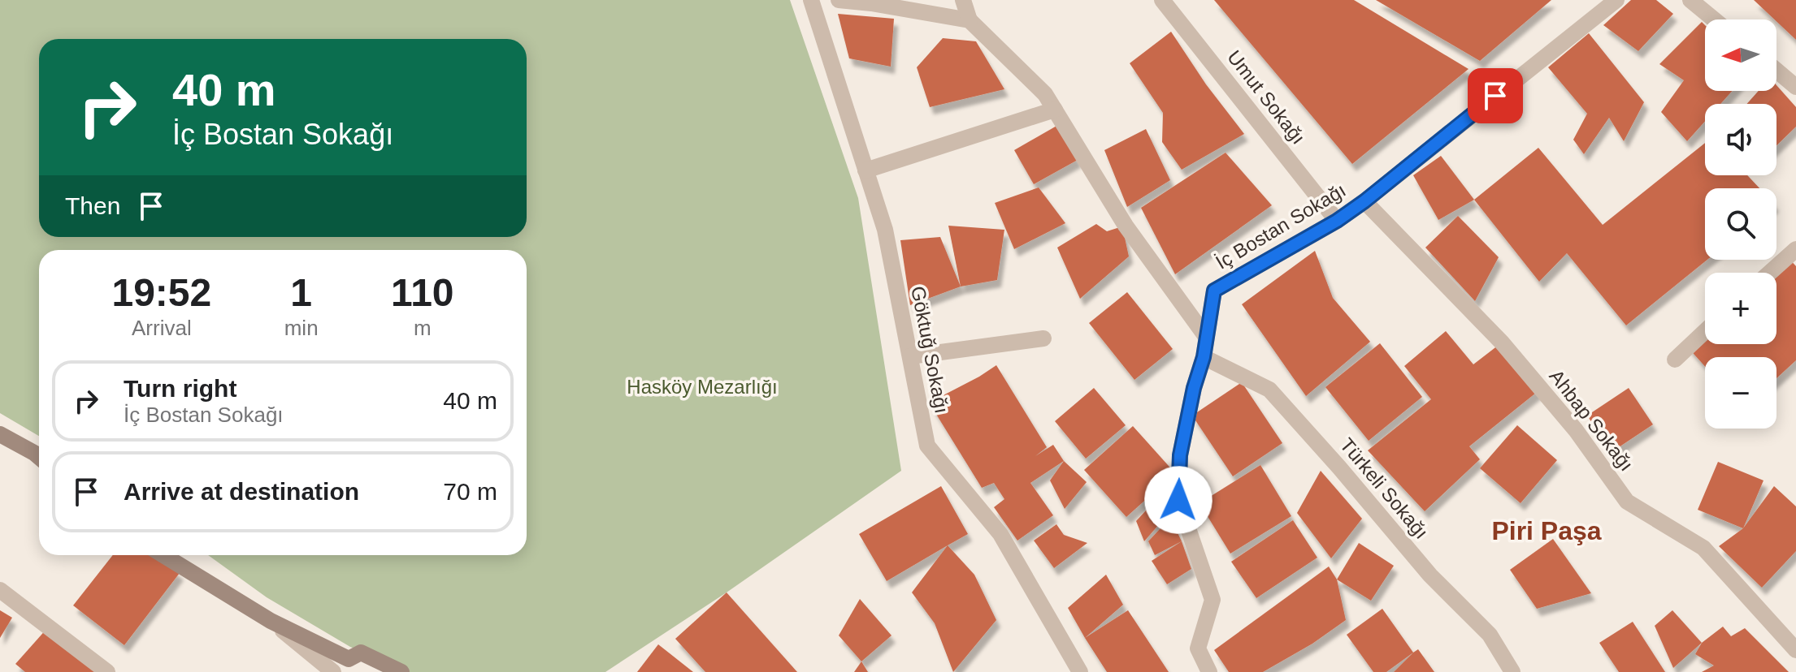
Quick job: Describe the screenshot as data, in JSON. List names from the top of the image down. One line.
{"streets":{"street":["Umut Sokağı","İç Bostan Sokağı","Göktuğ Sokağı","Ahbap Sokağı","Türkeli Sokağı"]},"crossings":[["Umut Sokağı","İç Bostan Sokağı"],["İç Bostan Sokağı","Ahbap Sokağı"],["İç Bostan Sokağı","Türkeli Sokağı"]],"districts":["Piri Paşa"],"parks":["Hasköy Mezarlığı"],"north":"left","page":{"map_buttons":["+","−"],"turn":["40 m","İç Bostan Sokağı"],"then":"Then","eta":["19:52","Arrival","1","min","110","m"],"list":[{"name":"Turn right","note":"İç Bostan Sokağı","value":"40 m"},{"name":"Arrive at destination","value":"70 m"}]}}
